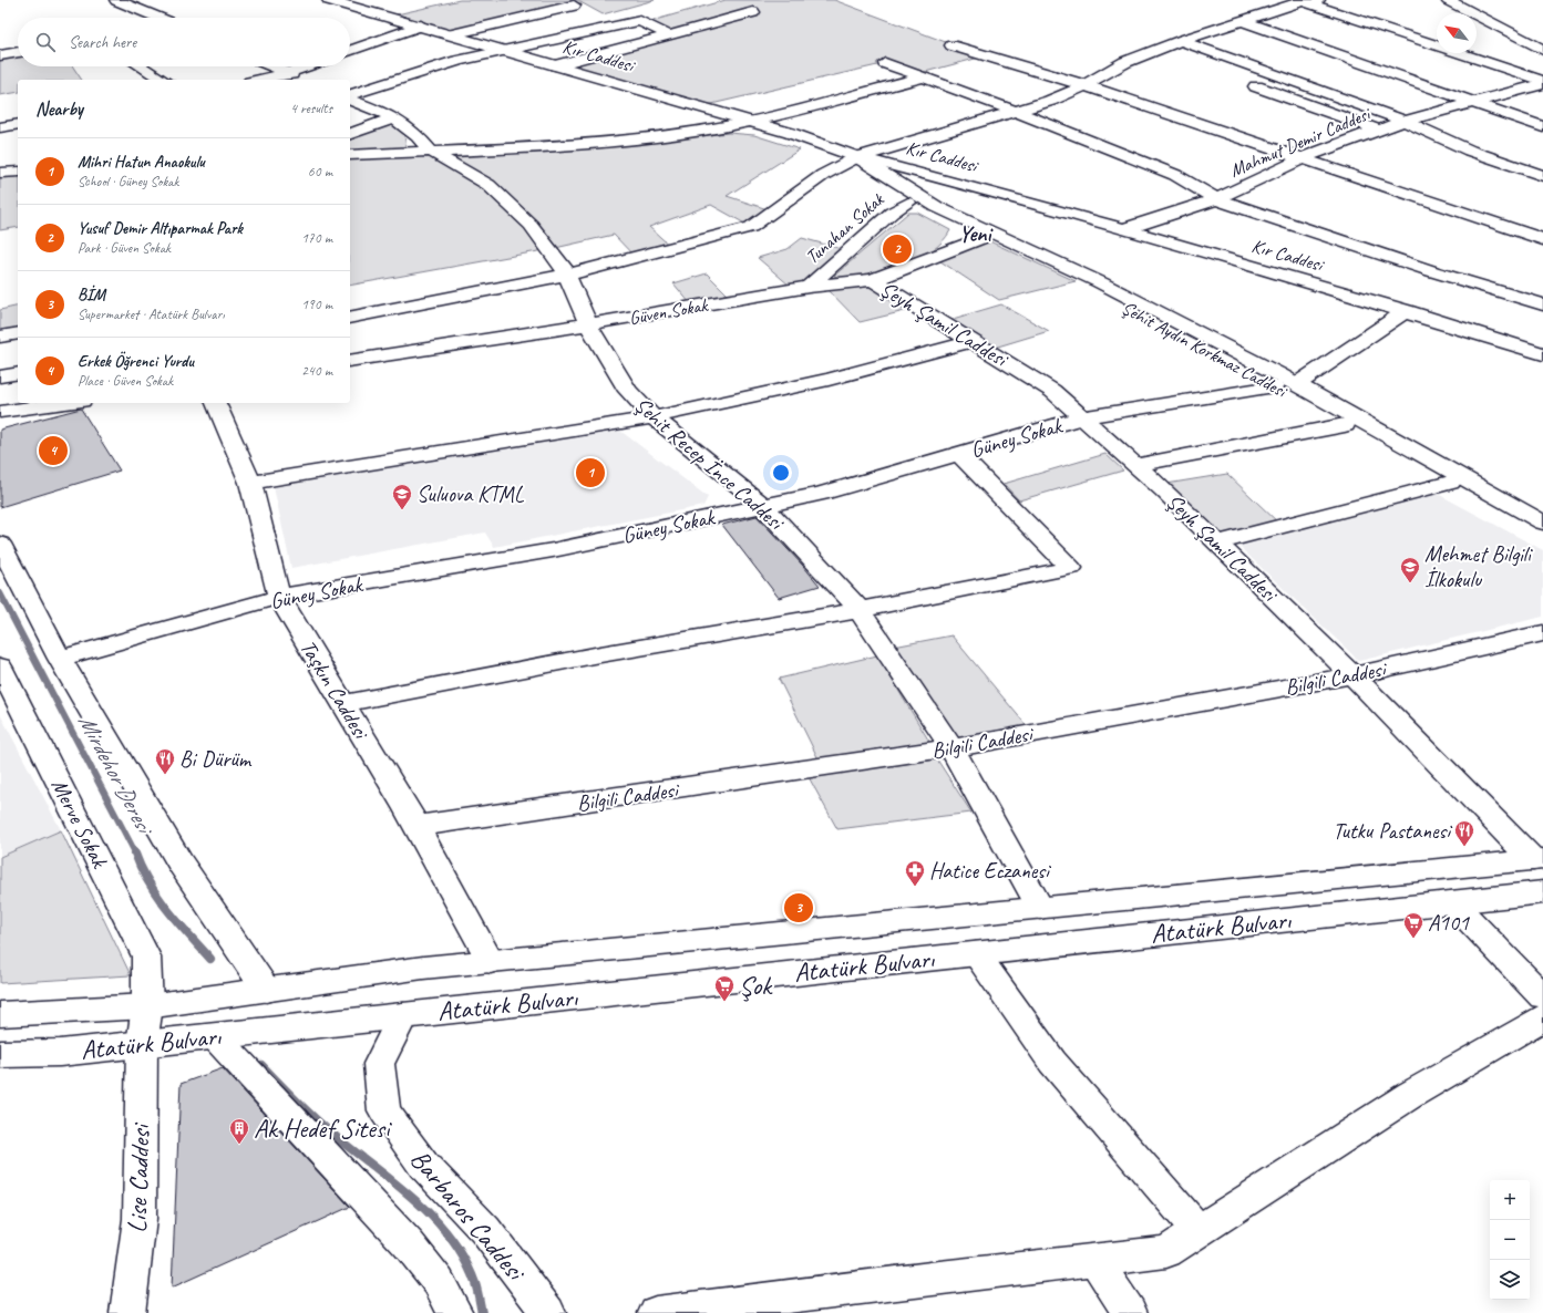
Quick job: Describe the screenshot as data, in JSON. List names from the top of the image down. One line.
{"streets":{"street":["Kır Caddesi","Mahmut Demir Caddesi","Tunahan Sokak","Güven Sokak","Şeyh Şamil Caddesi","Şehit Aydın Korkmaz Caddesi","Güney Sokak","Şehit Recep İnce Caddesi","Bilgili Caddesi","Taşkın Caddesi","Merve Sokak","Atatürk Bulvarı","Lise Caddesi","Barbaros Caddesi"]},"crossings":[["Kır Caddesi","Mahmut Demir Caddesi"],["Kır Caddesi","Şehit Aydın Korkmaz Caddesi"],["Tunahan Sokak","Güven Sokak"],["Tunahan Sokak","Şehit Aydın Korkmaz Caddesi"],["Güven Sokak","Şeyh Şamil Caddesi"],["Güven Sokak","Şehit Aydın Korkmaz Caddesi"],["Güven Sokak","Şehit Recep İnce Caddesi"],["Şeyh Şamil Caddesi","Güney Sokak"],["Şeyh Şamil Caddesi","Bilgili Caddesi"],["Şeyh Şamil Caddesi","Atatürk Bulvarı"],["Şehit Aydın Korkmaz Caddesi","Güney Sokak"],["Güney Sokak","Şehit Recep İnce Caddesi"],["Güney Sokak","Taşkın Caddesi"],["Şehit Recep İnce Caddesi","Bilgili Caddesi"],["Şehit Recep İnce Caddesi","Atatürk Bulvarı"],["Bilgili Caddesi","Taşkın Caddesi"],["Taşkın Caddesi","Atatürk Bulvarı"],["Merve Sokak","Atatürk Bulvarı"],["Merve Sokak","Lise Caddesi"],["Atatürk Bulvarı","Lise Caddesi"],["Atatürk Bulvarı","Barbaros Caddesi"]],"districts":["Yeni"],"water":["Mirdehor Deresi"],"places":{"school or university":["Suluova KTML","Mehmet Bilgili İlkokulu"],"restaurant":["Bi Dürüm","Tutku Pastanesi"],"pharmacy":["Hatice Eczanesi"],"supermarket":["A101","Şok"],"building":["Ak Hedef Sitesi"]},"north":"top left","page":{"search":"Search here","heading":["Nearby","4 results"],"list":[{"mark":"1","name":"Mihri Hatun Anaokulu","note":"School · Güney Sokak","value":"60 m"},{"mark":"2","name":"Yusuf Demir Altıparmak Park","note":"Park · Güven Sokak","value":"170 m"},{"mark":"3","name":"BİM","note":"Supermarket · Atatürk Bulvarı","value":"190 m"},{"mark":"4","name":"Erkek Öğrenci Yurdu","note":"Place · Güven Sokak","value":"240 m"}],"pins":["2","4","1","3"],"map_buttons":["+","−"]}}
